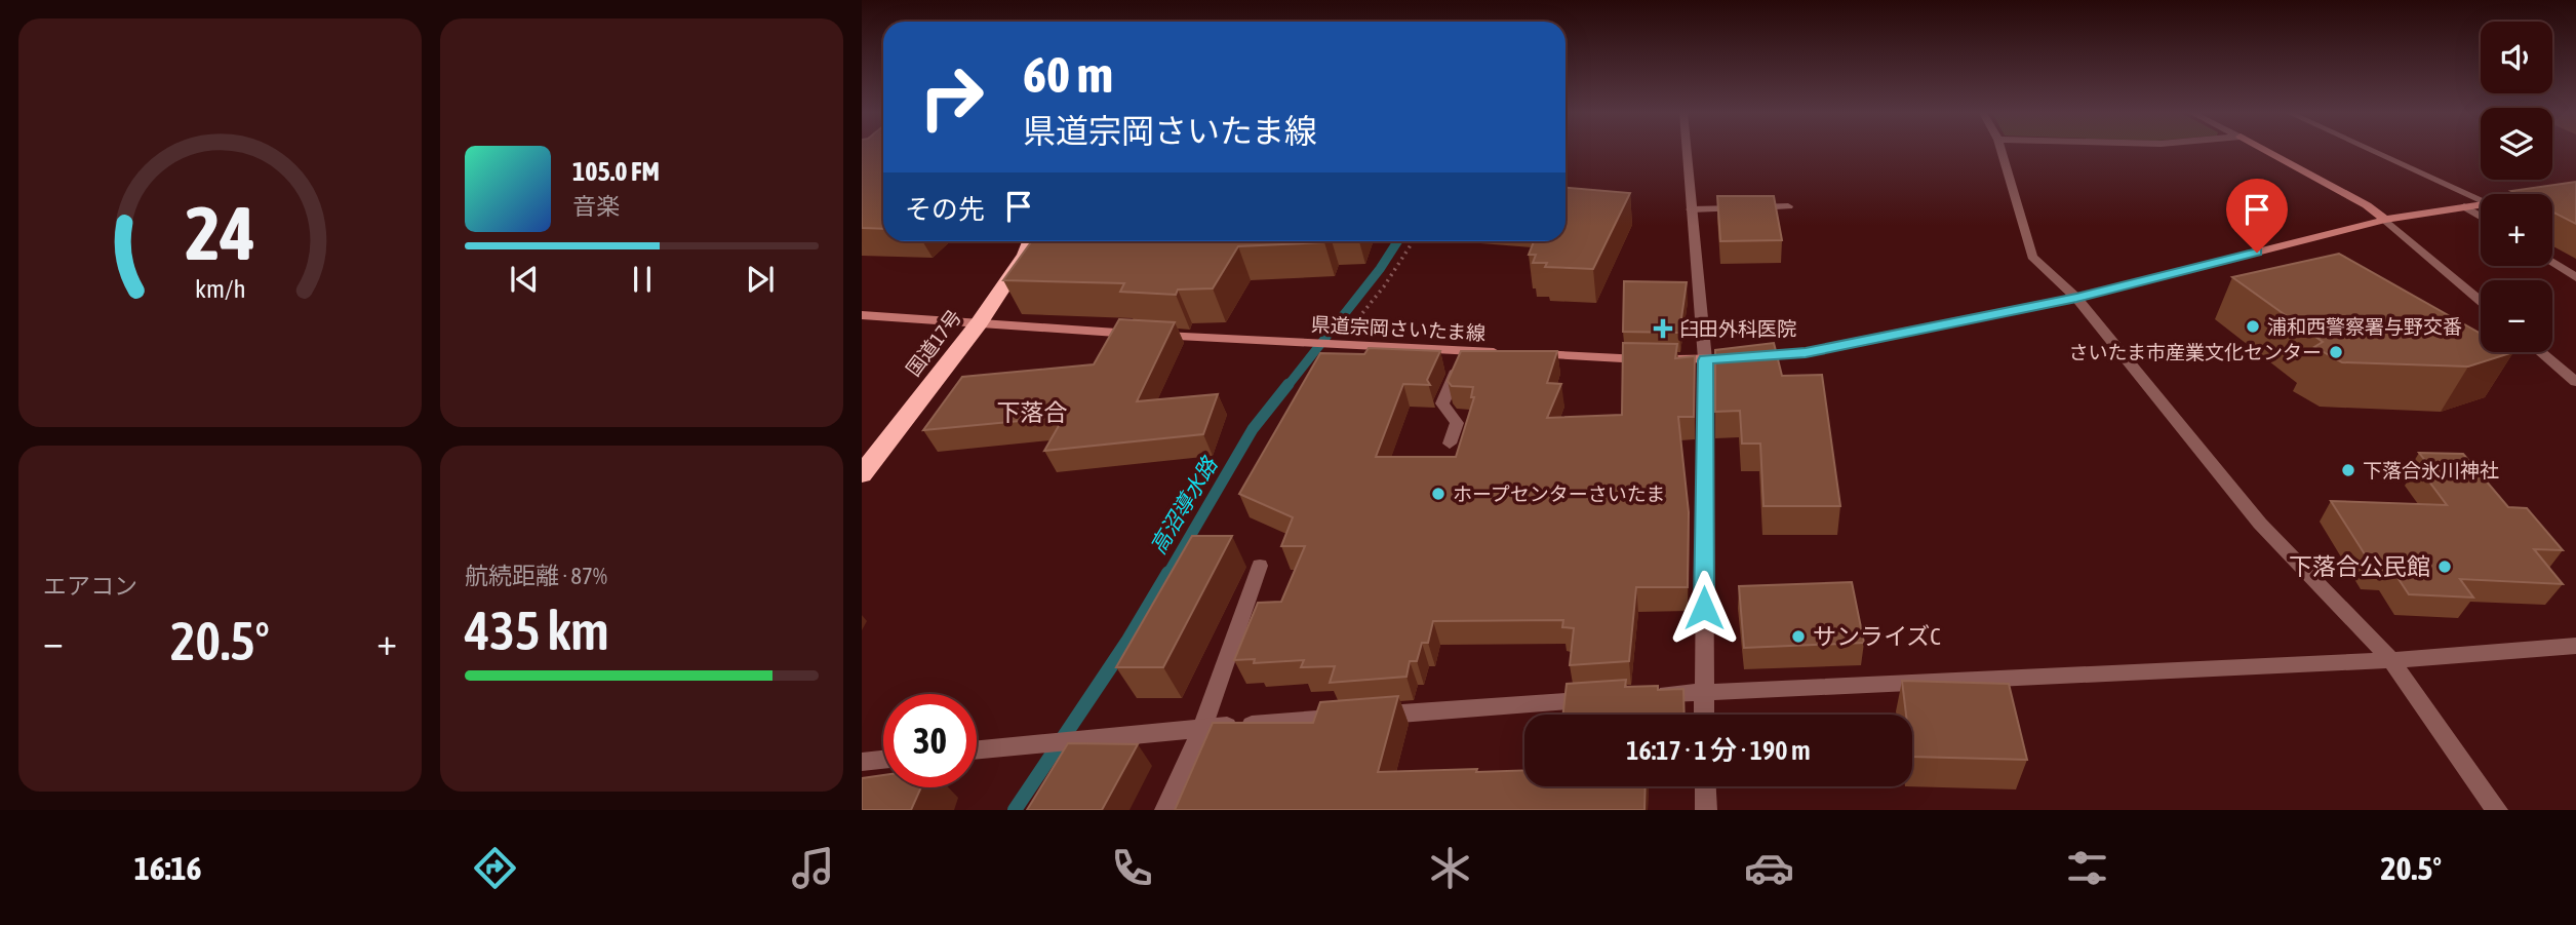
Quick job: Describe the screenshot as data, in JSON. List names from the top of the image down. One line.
{"streets":{"highway":["国道17号"],"main road":["県道宗岡さいたま線"]},"crossings":[["県道宗岡さいたま線","国道17号"]],"districts":["下落合"],"water":["高沼導水路"],"places":{"other":["浦和西警察署与野交番","さいたま市産業文化センター","下落合氷川神社","ホープセンターさいたま","下落合公民館","サンライズC"],"health":["臼田外科医院"]},"page":{"map_buttons":["+","−"],"turn":["60 m","県道宗岡さいたま線"],"song":["105.0 FM","音楽"],"then":"その先","tile":["エアコン",["航続距離 · 87%","435 km"]],"heat":["−","20.5°","+"],"limit":"30","trip":"16:17 · 1 分 · 190 m","tabs":["16:16","20.5°"],"gauge":["24","km/h"]}}
